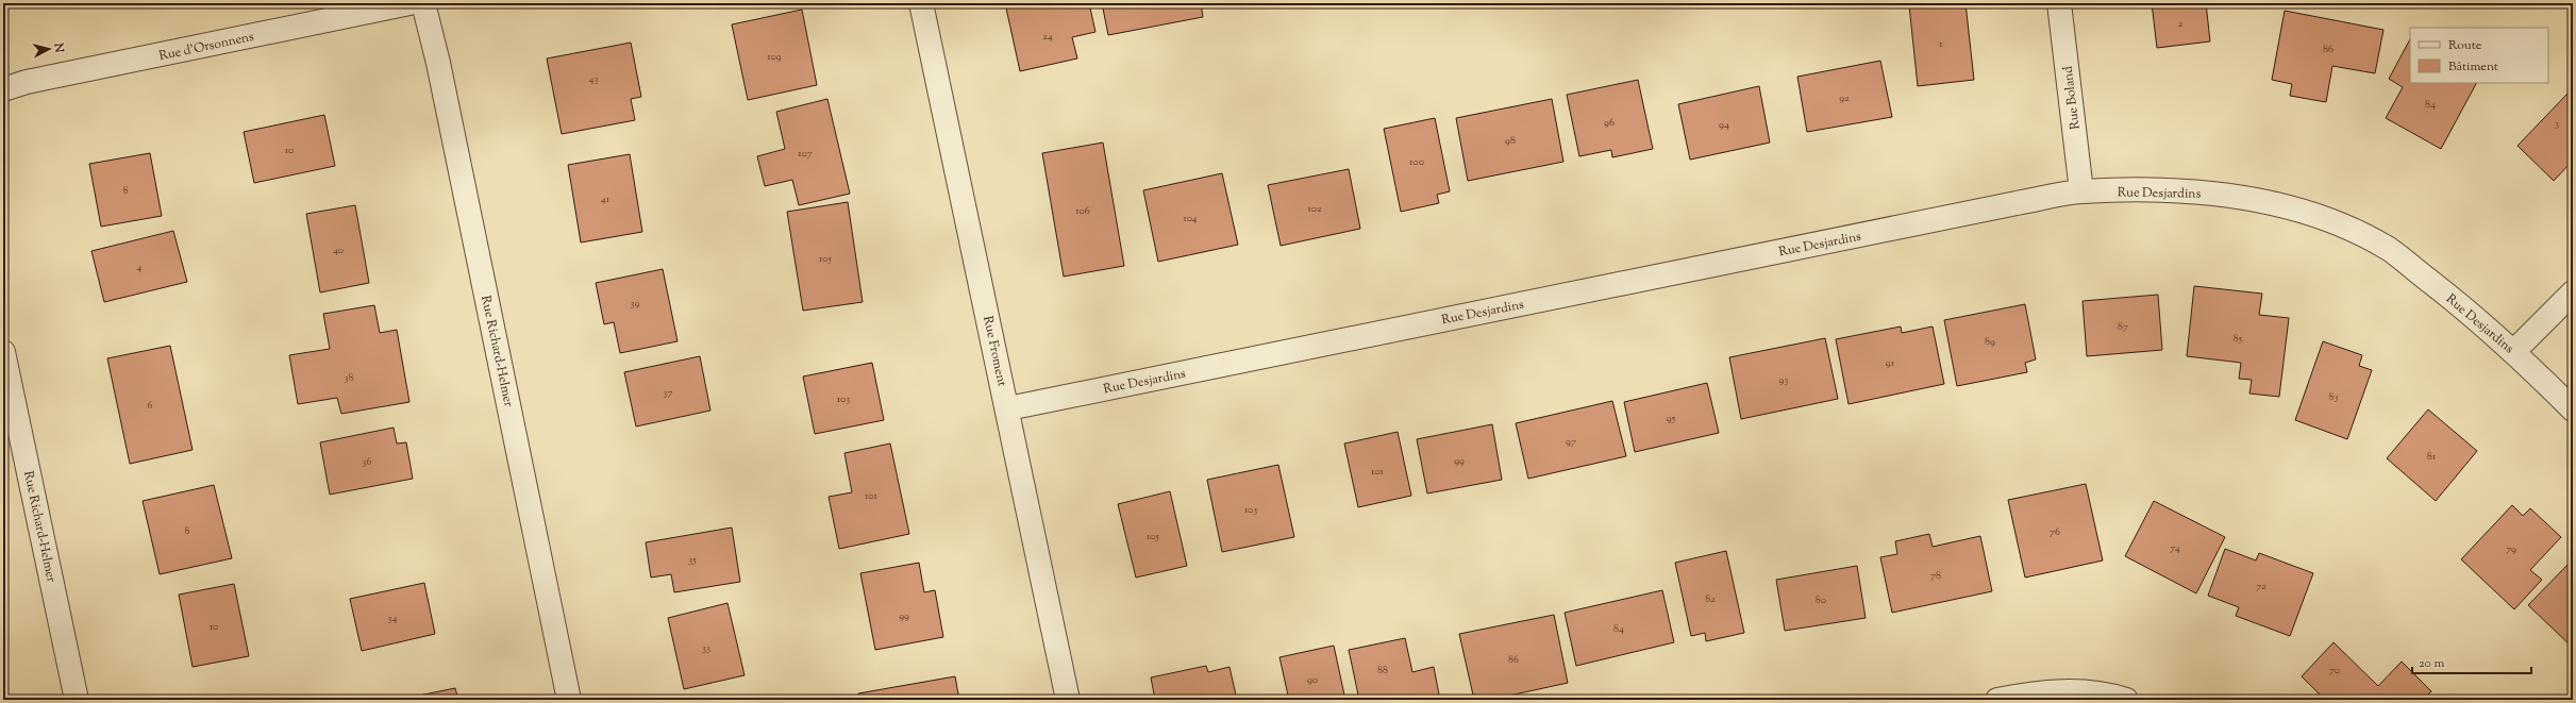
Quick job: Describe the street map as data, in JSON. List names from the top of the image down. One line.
{"streets":{"street":["Rue d'Orsonnens","Rue Boland","Rue Desjardins","Rue Richard-Helmer","Rue Froment"]},"crossings":[["Rue Boland","Rue Desjardins"],["Rue Desjardins","Rue Froment"]],"house_numbers":["2","24","1","86","109","43","92","84","96","3","94","98","10","107","100","8","41","102","106","104","40","105","4","39","87","85","89","91","38","93","37","83","103","6","95","97","81","99","36","101","101","103","8","76","105","74","79","35","78","72","82","80","99","34","10","84","33","86","88","70","90"],"legend":["Route","Bâtiment"],"scale_bar":"20 m","north":"right"}
